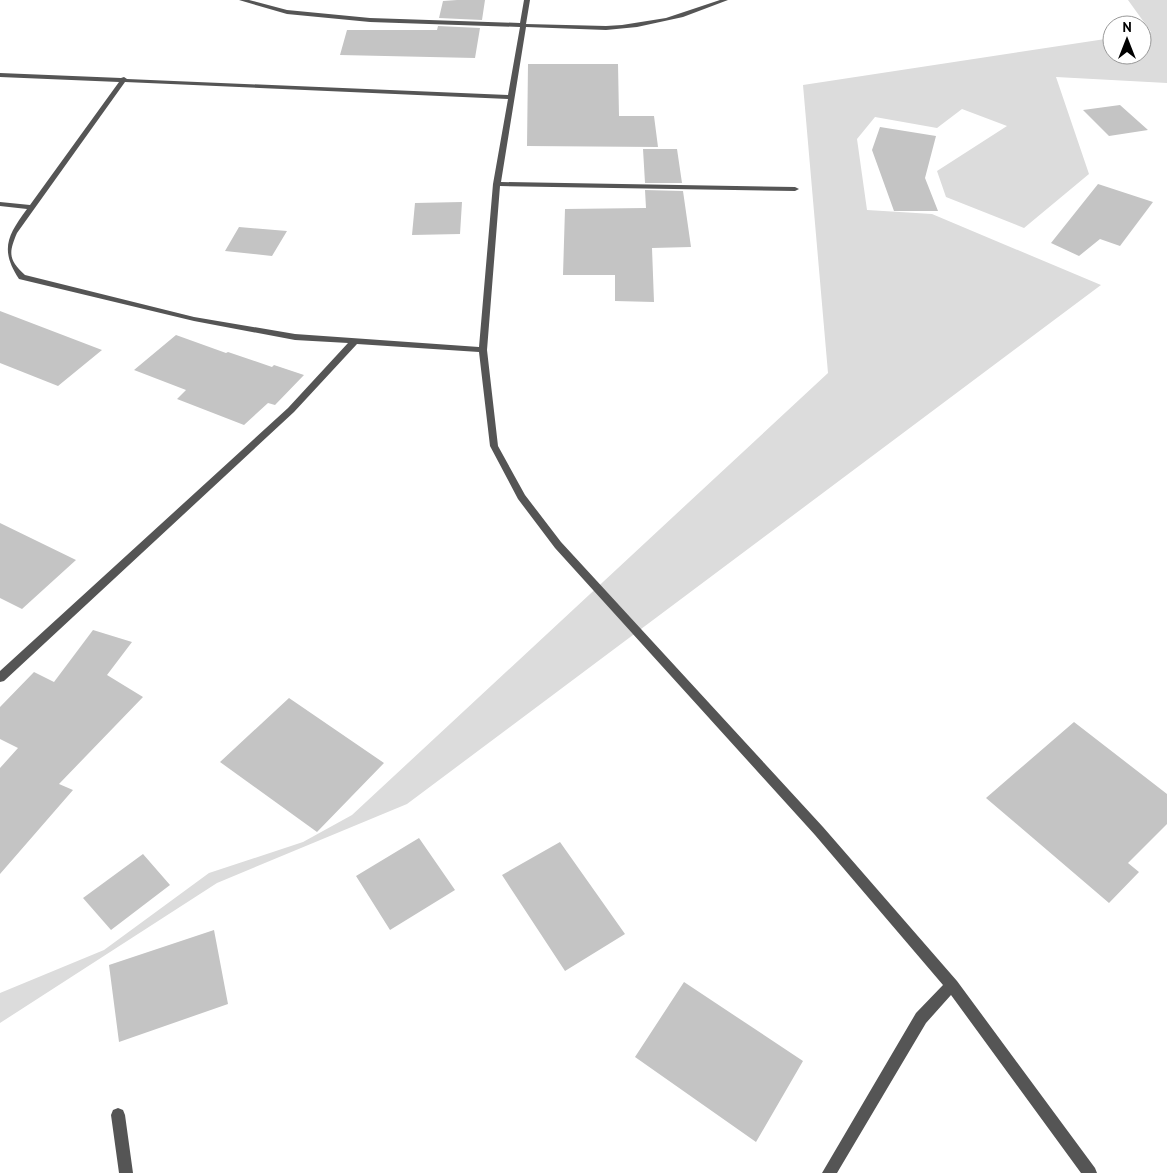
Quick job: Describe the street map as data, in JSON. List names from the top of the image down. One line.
{"north":"top"}
